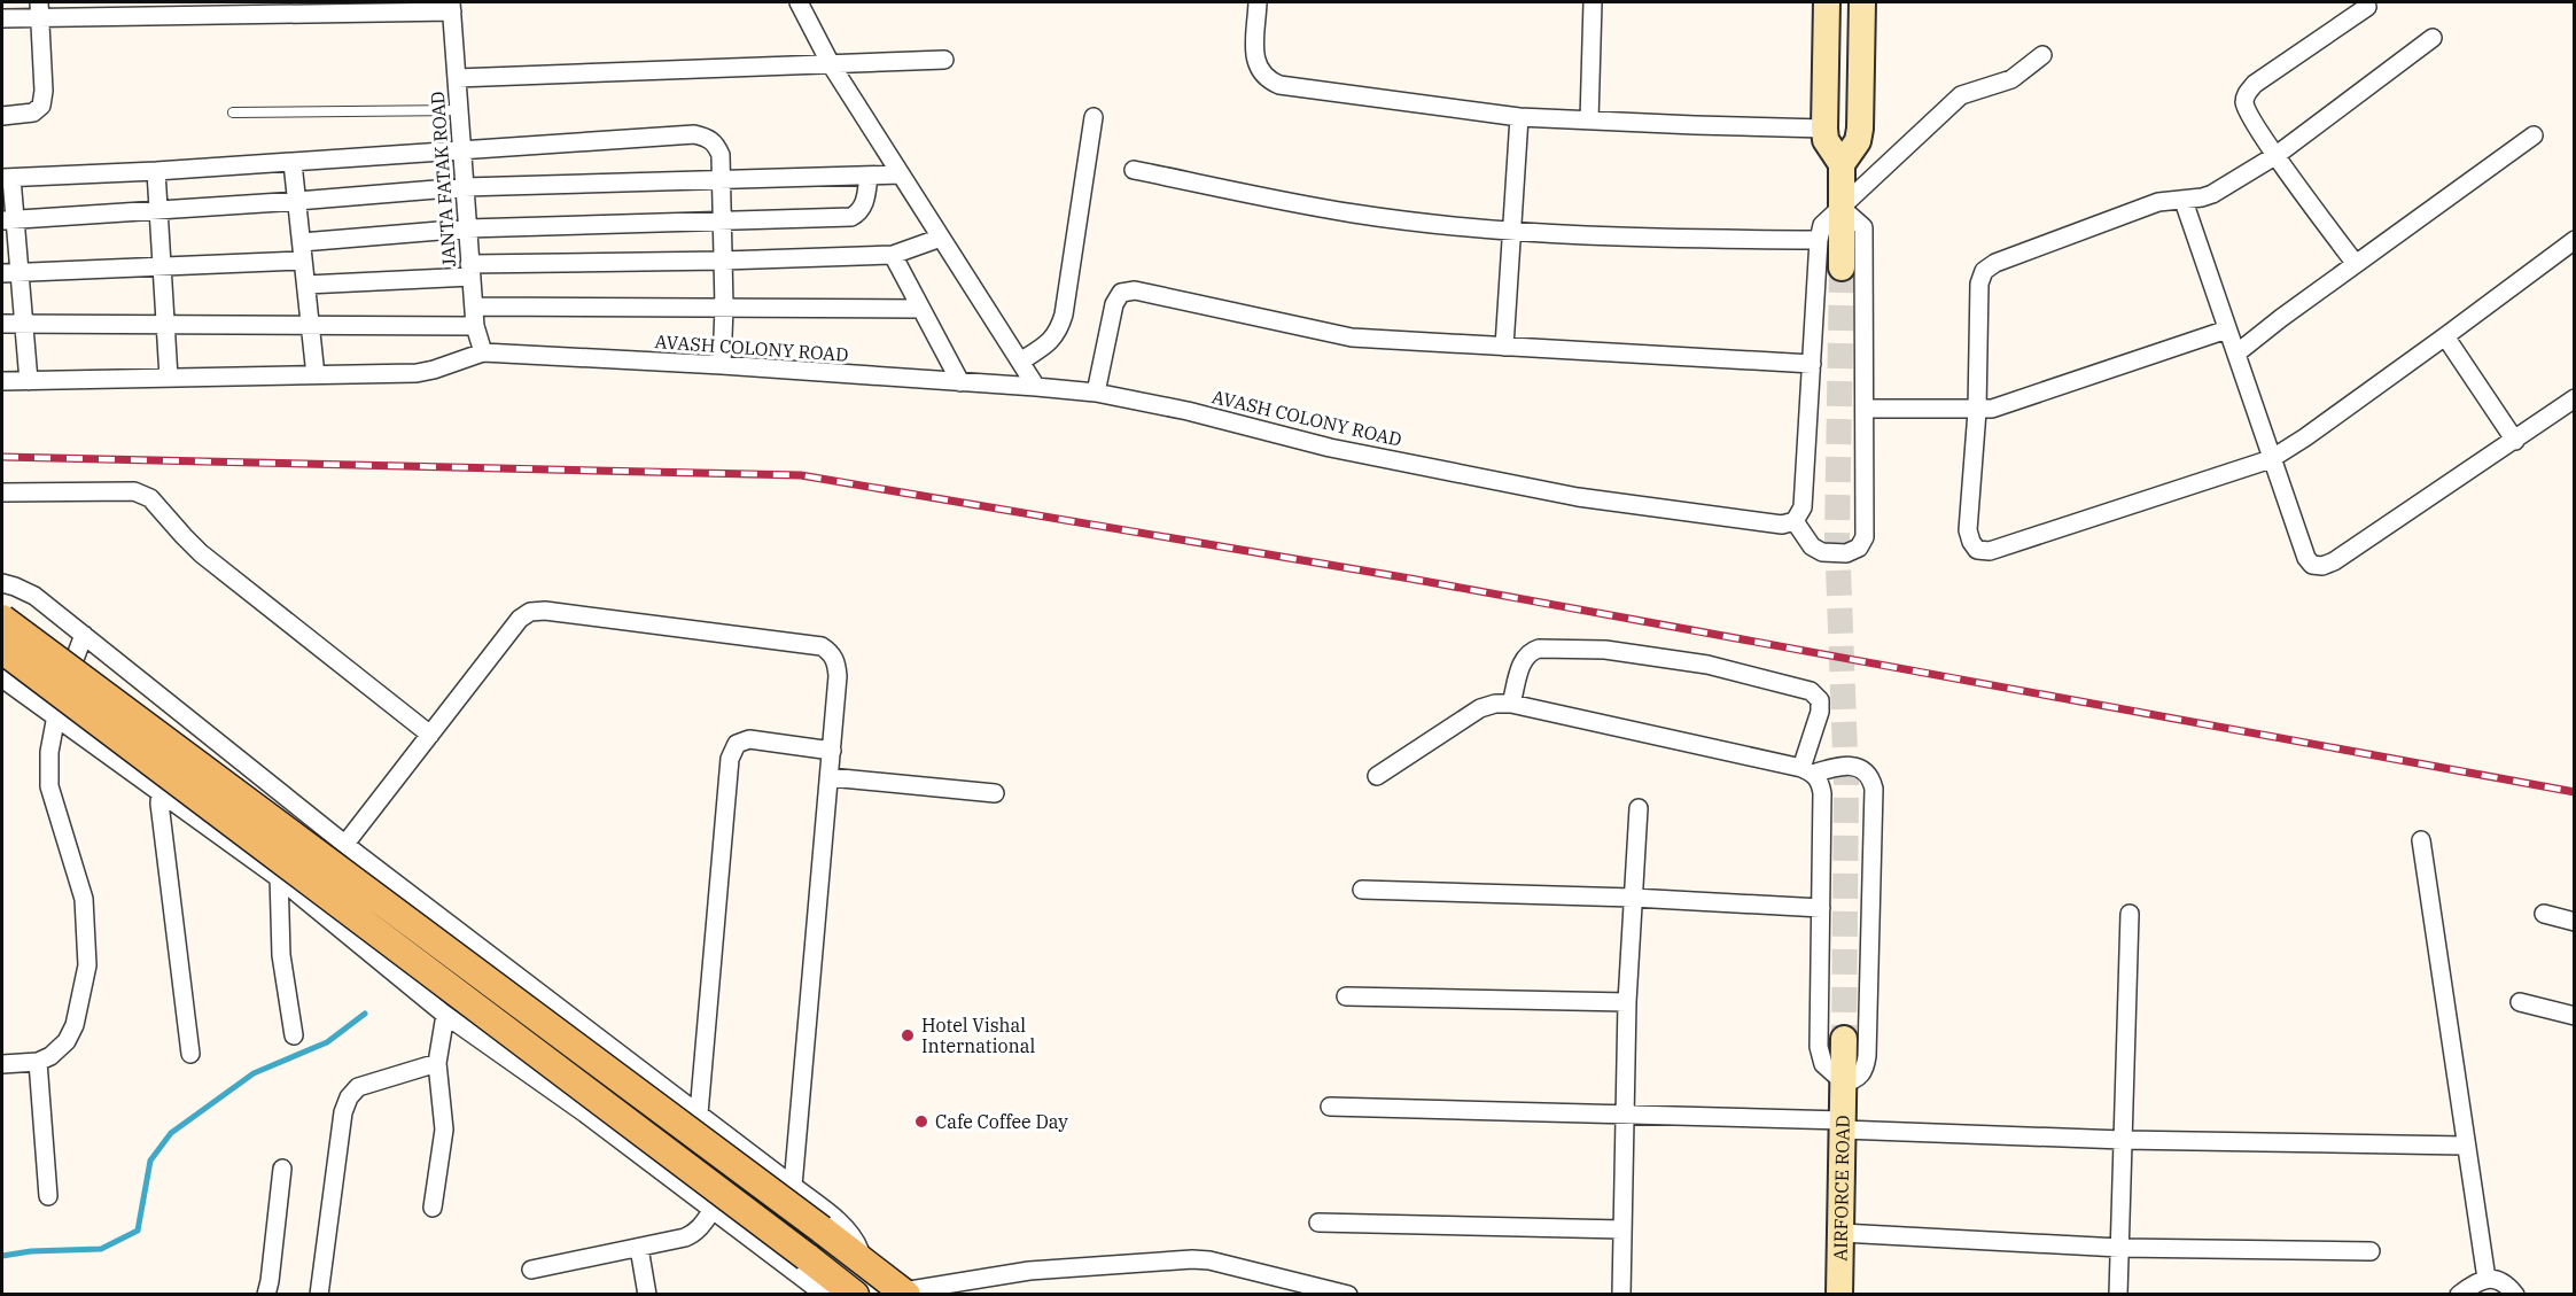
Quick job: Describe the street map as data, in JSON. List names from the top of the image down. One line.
{"streets":{"main road":["AIRFORCE ROAD"],"street":["JANTA FATAK ROAD","AVASH COLONY ROAD"]},"crossings":[["JANTA FATAK ROAD","AVASH COLONY ROAD"]],"places":["Hotel Vishal International","Cafe Coffee Day"]}
